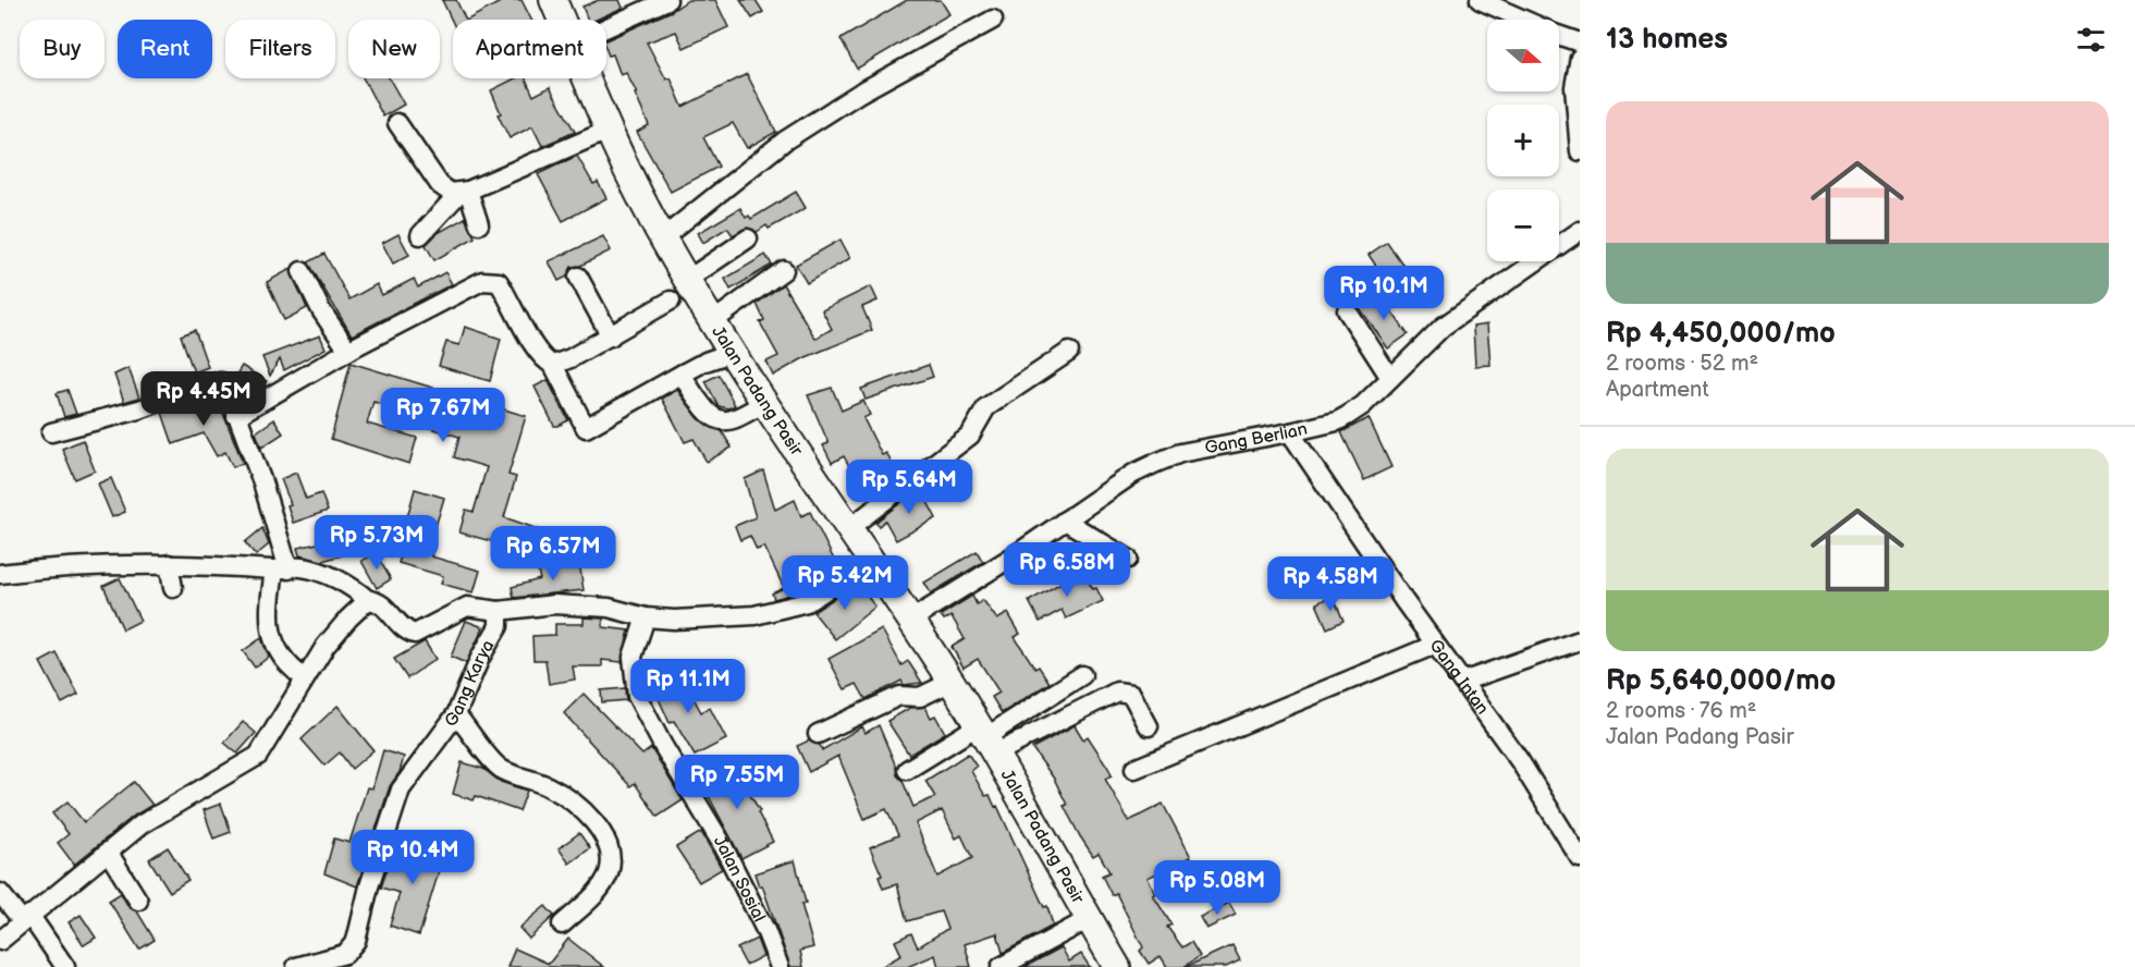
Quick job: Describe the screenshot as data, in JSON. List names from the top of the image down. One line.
{"streets":{"highway":["Jalan Padang Pasir"],"street":["Gang Berlian","Gang Intan","Gang Karya","Jalan Sosial"]},"crossings":[["Jalan Padang Pasir","Gang Berlian"],["Gang Berlian","Gang Intan"]],"north":"right","page":{"heading":"13 homes","map_buttons":["+","−"],"chip":["Buy","Rent","Filters","New","Apartment"],"list":[{"name":"Rp 4,450,000/mo","note":"2 rooms · 52 m² · Apartment"},{"name":"Rp 5,640,000/mo","note":"2 rooms · 76 m² · Jalan Padang Pasir"}],"price":["Rp 10.1M","Rp 4.45M","Rp 7.67M","Rp 5.64M","Rp 5.73M","Rp 6.57M","Rp 6.58M","Rp 5.42M","Rp 4.58M","Rp 11.1M","Rp 7.55M","Rp 10.4M","Rp 5.08M"]}}
